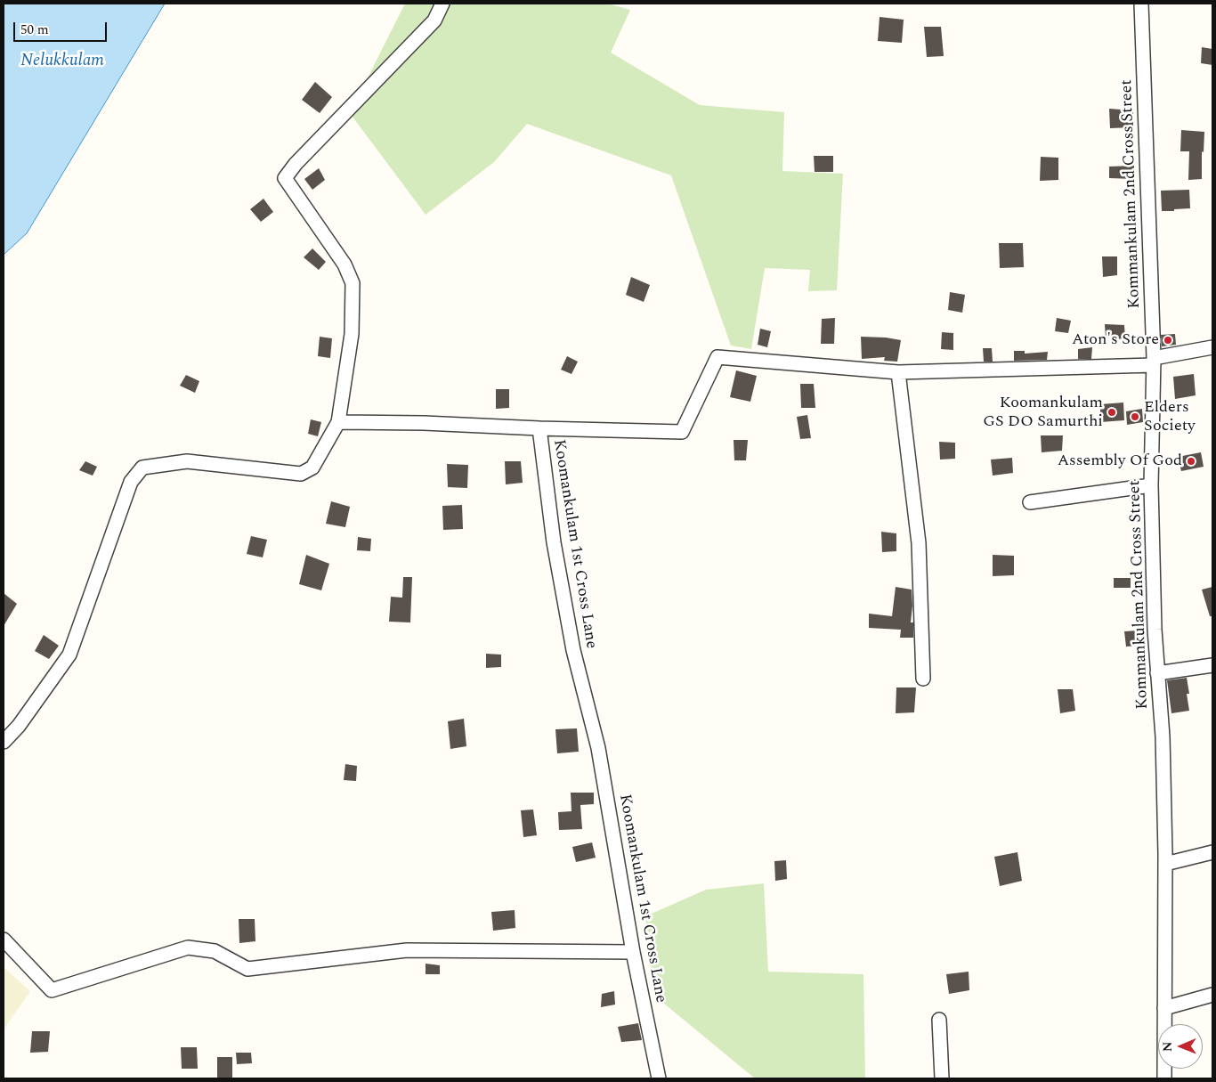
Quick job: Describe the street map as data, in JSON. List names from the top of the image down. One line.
{"streets":{"street":["Kommankulam 2nd Cross Street","Koomankulam 1st Cross Lane"]},"crossings":[["Kommankulam 2nd Cross Street","Koomankulam 1st Cross Lane"]],"water":["Nelukkulam"],"places":["Aton's Store","Koomankulam GS DO Samurthi","Elders Society","Assembly Of God"],"scale_bar":"50 m","north":"left"}
